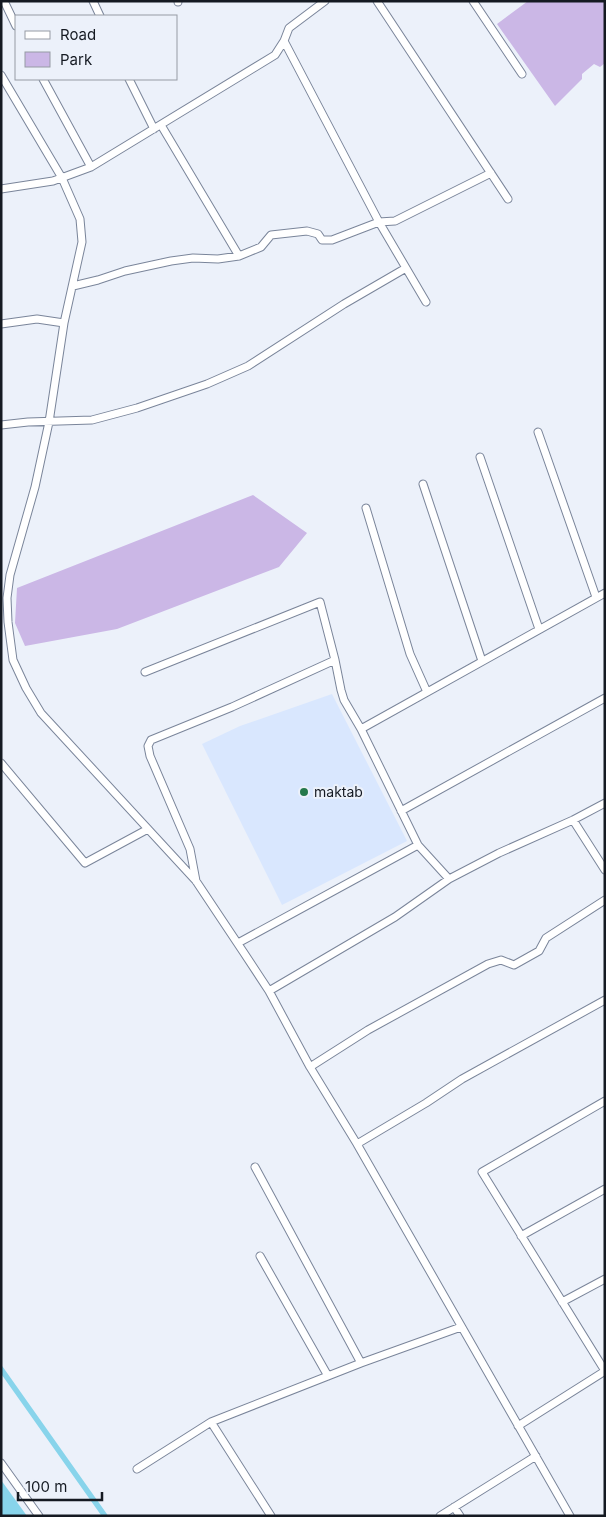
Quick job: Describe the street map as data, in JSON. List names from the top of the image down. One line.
{"places":["maktab"],"legend":["Road","Park"],"scale_bar":"100 m"}
